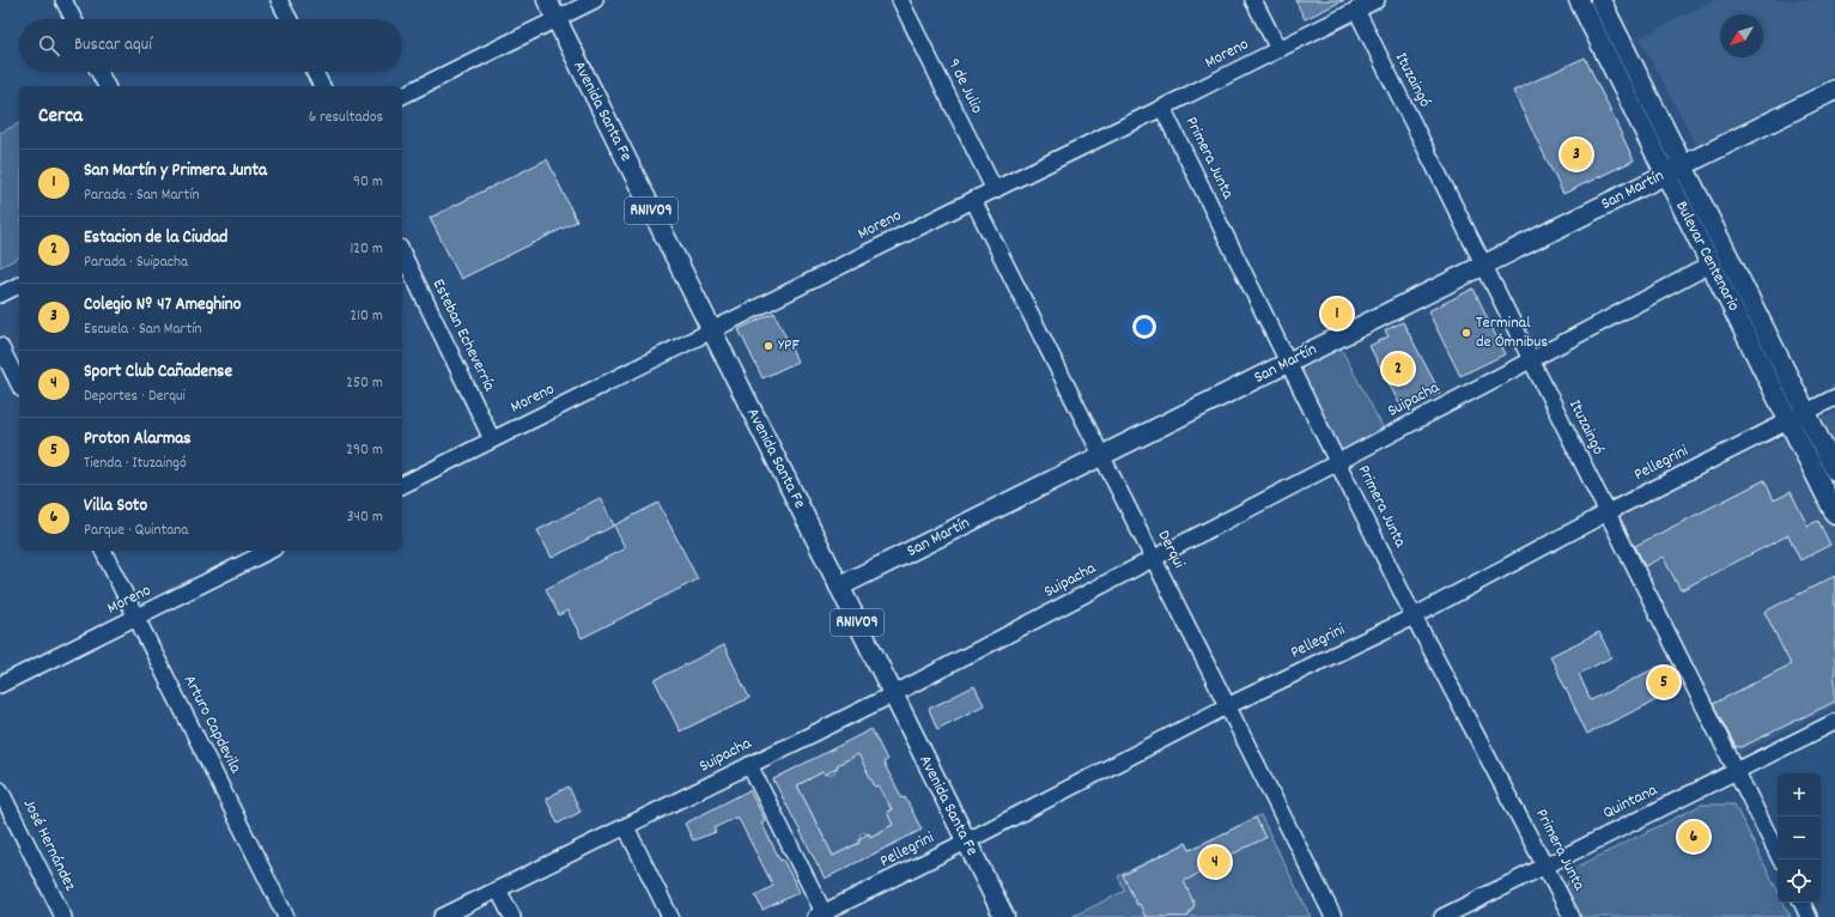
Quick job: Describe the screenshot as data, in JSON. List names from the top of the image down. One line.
{"streets":{"main road":["Avenida Santa Fe","San Martín","RN1V09","Bulevar Centenario"],"street":["Moreno","Ituzaingó","9 de Julio","Primera Junta","Esteban Echeverría","Suipacha","Pellegrini","Derqui","Arturo Capdevila","Quintana","José Hernández"]},"crossings":[["Moreno","Ituzaingó"],["Moreno","9 de Julio"],["Moreno","Avenida Santa Fe"],["Moreno","Primera Junta"],["Moreno","Esteban Echeverría"],["Moreno","Derqui"],["Moreno","Arturo Capdevila"],["Ituzaingó","San Martín"],["Ituzaingó","Suipacha"],["Ituzaingó","Pellegrini"],["Ituzaingó","Quintana"],["Avenida Santa Fe","San Martín"],["Avenida Santa Fe","Suipacha"],["Avenida Santa Fe","Pellegrini"],["Primera Junta","San Martín"],["Primera Junta","Suipacha"],["Primera Junta","Pellegrini"],["Primera Junta","Quintana"],["San Martín","Bulevar Centenario"],["San Martín","Derqui"],["Bulevar Centenario","Suipacha"],["Bulevar Centenario","Pellegrini"],["Suipacha","Derqui"],["Pellegrini","Derqui"]],"places":["Terminal de Ómnibus","YPF"],"north":"bottom left","page":{"search":"Buscar aquí","heading":["Cerca","6 resultados"],"pins":["3","1","2","5","6","4"],"list":[{"mark":"1","name":"San Martín y Primera Junta","note":"Parada · San Martín","value":"90 m"},{"mark":"2","name":"Estacion de la Ciudad","note":"Parada · Suipacha","value":"120 m"},{"mark":"3","name":"Colegio Nº 47 Ameghino","note":"Escuela · San Martín","value":"210 m"},{"mark":"4","name":"Sport Club Cañadense","note":"Deportes · Derqui","value":"250 m"},{"mark":"5","name":"Proton Alarmas","note":"Tienda · Ituzaingó","value":"290 m"},{"mark":"6","name":"Villa Soto","note":"Parque · Quintana","value":"340 m"}],"map_buttons":["+","−"]}}
